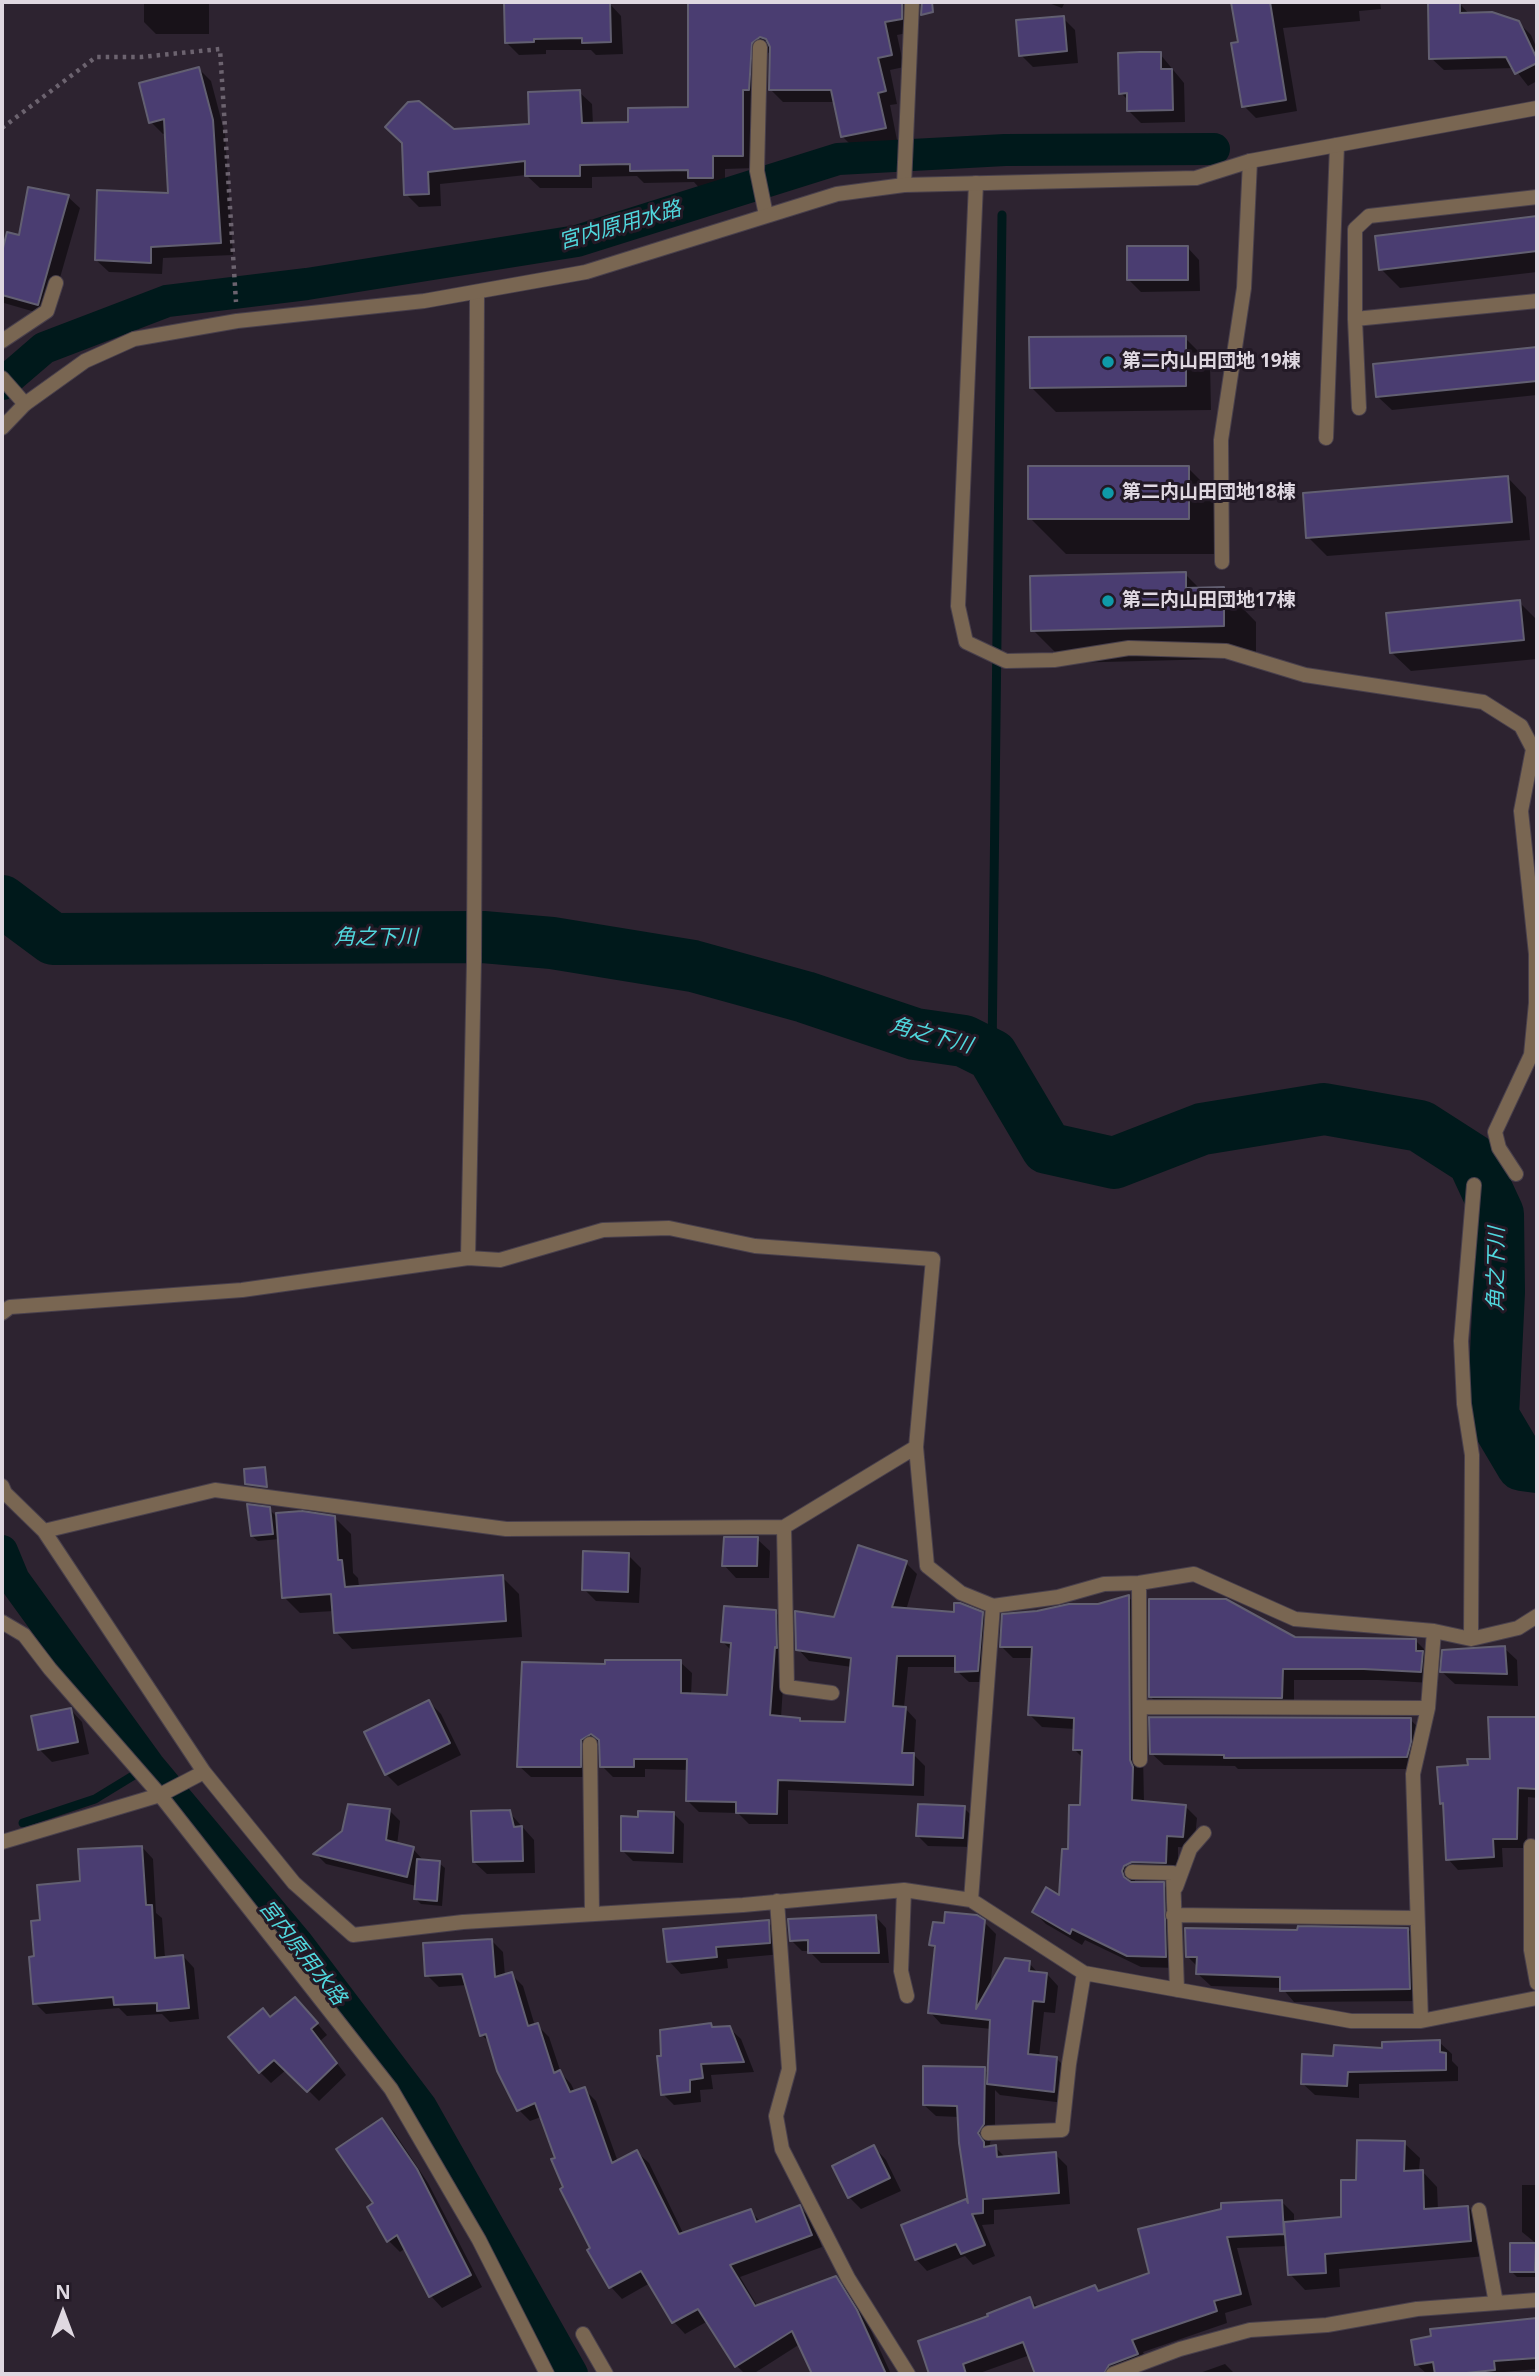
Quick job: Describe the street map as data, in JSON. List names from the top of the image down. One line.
{"water":["宮内原用水路","角之下川"],"places":["第二内山田団地 19棟","第二内山田団地18棟","第二内山田団地17棟"],"north":"top"}
